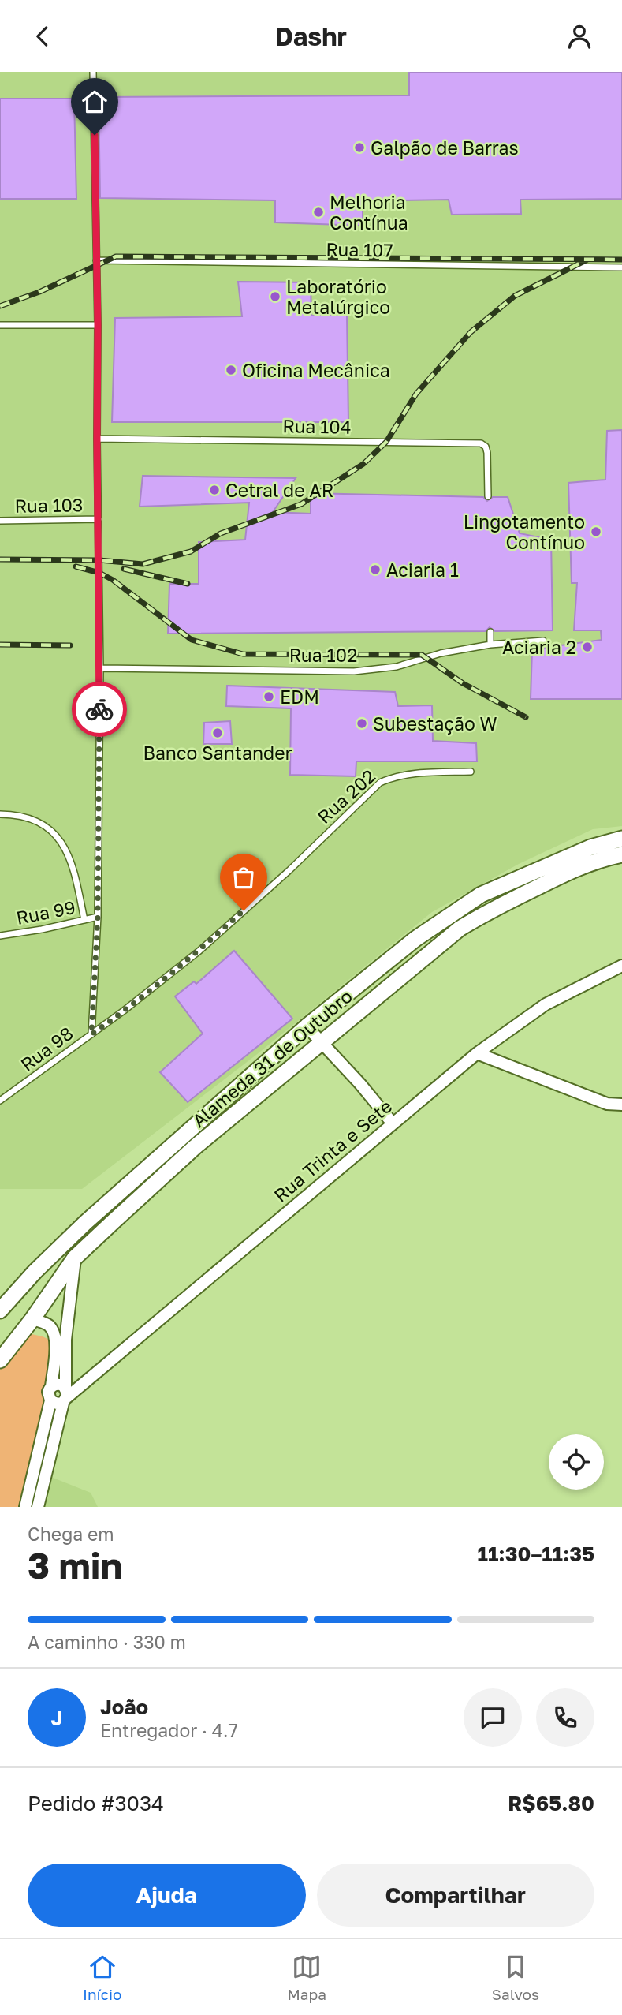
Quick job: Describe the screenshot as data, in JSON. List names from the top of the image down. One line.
{"streets":{"main road":["Alameda 31 de Outubro"],"street":["Rua Trinta e Sete"],"lane":["Rua 107","Rua 104","Rua 103","Rua 102","Rua 202","Rua 99","Rua 98"]},"crossings":[["Rua 202","Rua 98"]],"places":["Galpão de Barras","Melhoria Contínua","Laboratório Metalúrgico","Oficina Mecânica","Cetral de AR","Lingotamento Contínuo","Aciaria 1","Aciaria 2","EDM","Subestação W","Banco Santander"],"page":{"header":"Dashr","heading":["3 min","Chega em","11:30–11:35"],"panel":["João","Entregador · 4.7","Pedido #3034","R$65.80"],"bar":"A caminho · 330 m","round":"J","buttons":["Ajuda","Compartilhar"],"tabs":["Início","Mapa","Salvos"]}}
